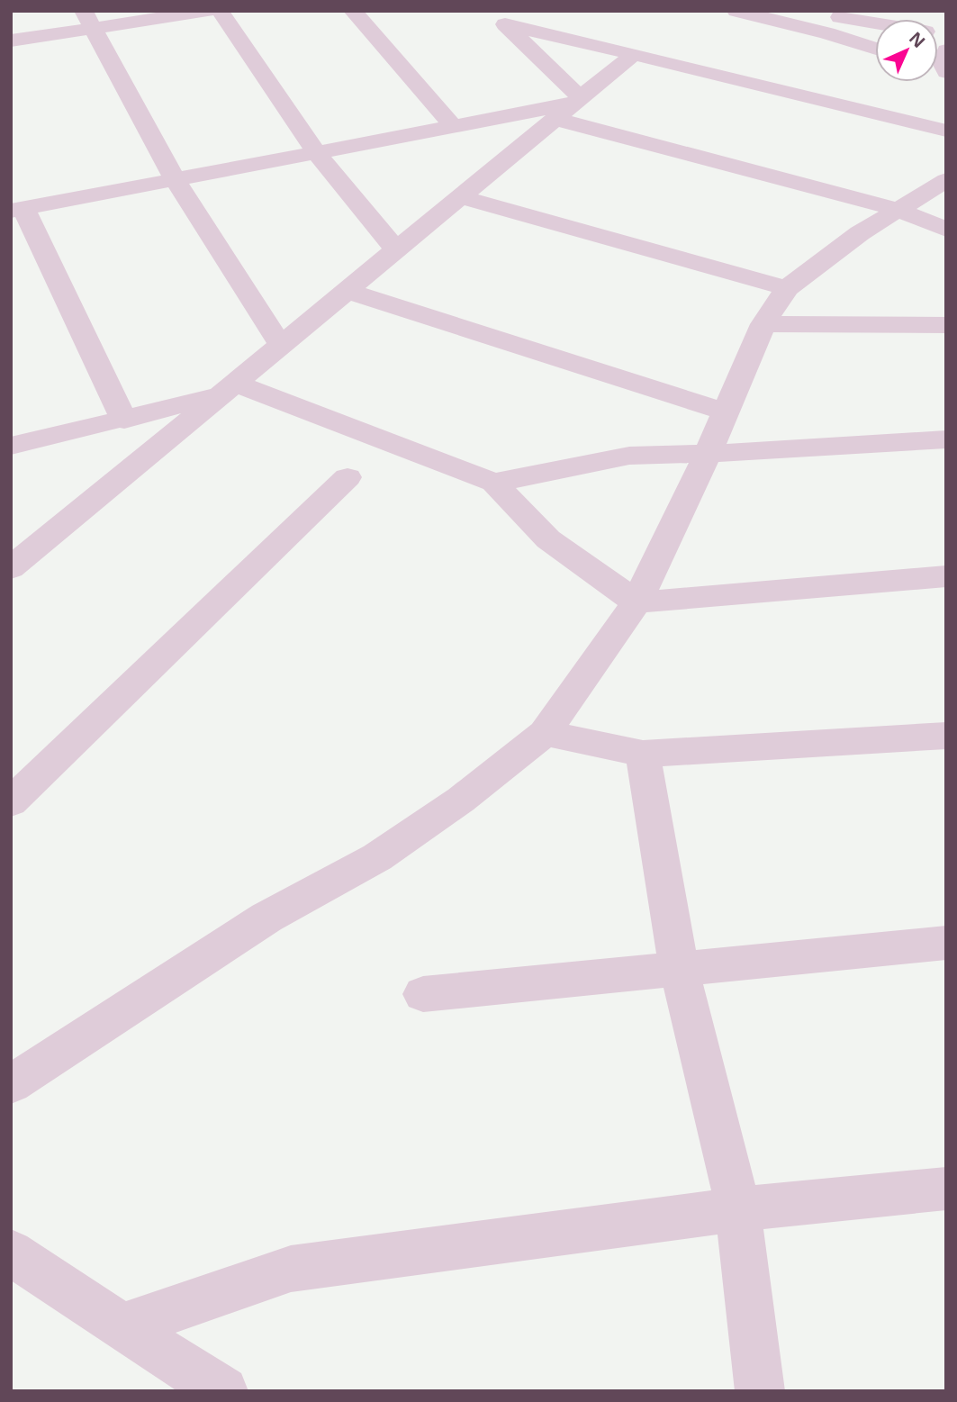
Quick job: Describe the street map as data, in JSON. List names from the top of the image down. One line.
{"north":"top right"}
